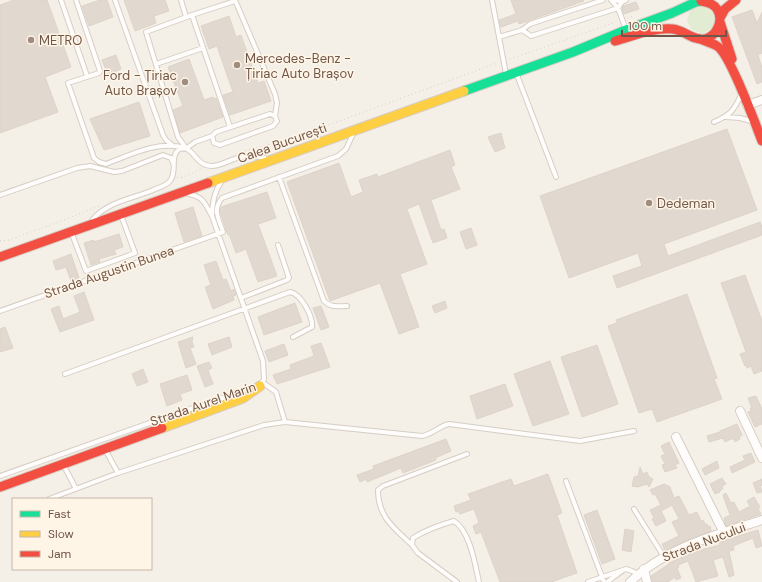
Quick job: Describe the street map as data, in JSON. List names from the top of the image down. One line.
{"streets":{"main road":["Calea București"],"street":["Strada Nucului"],"lane":["Strada Augustin Bunea","Strada Aurel Marin"]},"crossings":[["Calea București","Strada Aurel Marin"],["Strada Augustin Bunea","Strada Aurel Marin"]],"places":["METRO","Mercedes-Benz - Țiriac Auto Brașov","Ford - Țiriac Auto Brașov","Dedeman"],"legend":["Fast","Slow","Jam"],"scale_bar":"100 m"}
